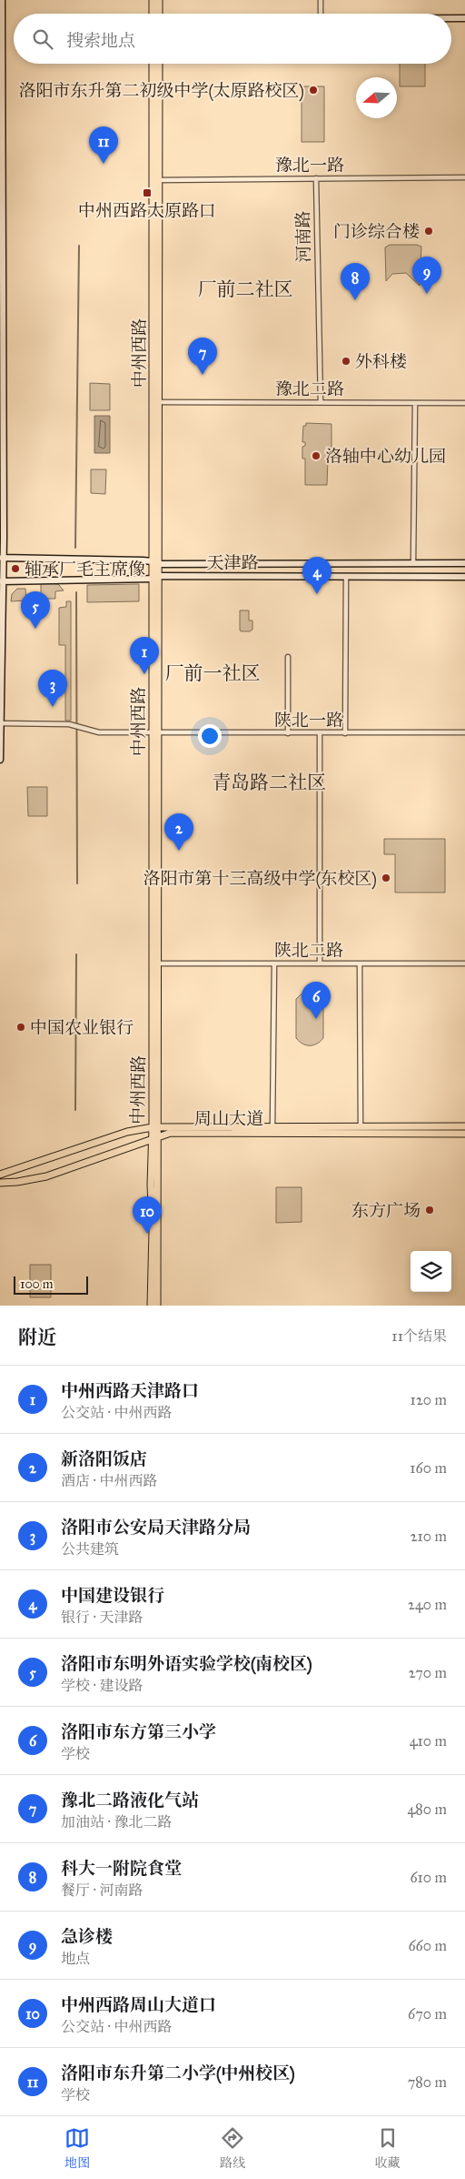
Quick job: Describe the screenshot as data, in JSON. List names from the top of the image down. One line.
{"streets":{"main road":["中州西路","天津路","周山大道"],"street":["豫北一路","河南路","豫北二路","陕北一路","陕北二路"]},"crossings":[["豫北一路","河南路"],["豫北一路","中州西路"],["河南路","豫北二路"],["中州西路","豫北二路"],["中州西路","天津路"],["中州西路","陕北一路"],["中州西路","陕北二路"],["中州西路","周山大道"]],"districts":["厂前二社区","厂前一社区","青岛路二社区"],"places":{"other":["洛阳市东升第二初级中学(太原路校区)","门诊综合楼","外科楼","洛轴中心幼儿园","轴承厂毛主席像","洛阳市第十三高级中学(东校区)","中国农业银行","东方广场"],"transit":["中州西路太原路口"]},"scale_bar":"100 m","north":"left","page":{"search":"搜索地点","pins":["11","9","8","7","4","5","1","3","2","6","10"],"scale":"100 m","heading":["附近","11个结果"],"list":[{"mark":"1","name":"中州西路天津路口","note":"公交站 · 中州西路","value":"120 m"},{"mark":"2","name":"新洛阳饭店","note":"酒店 · 中州西路","value":"160 m"},{"mark":"3","name":"洛阳市公安局天津路分局","note":"公共建筑","value":"210 m"},{"mark":"4","name":"中国建设银行","note":"银行 · 天津路","value":"240 m"},{"mark":"5","name":"洛阳市东明外语实验学校(南校区)","note":"学校 · 建设路","value":"270 m"},{"mark":"6","name":"洛阳市东方第三小学","note":"学校","value":"410 m"},{"mark":"7","name":"豫北二路液化气站","note":"加油站 · 豫北二路","value":"480 m"},{"mark":"8","name":"科大一附院食堂","note":"餐厅 · 河南路","value":"610 m"},{"mark":"9","name":"急诊楼","note":"地点","value":"660 m"},{"mark":"10","name":"中州西路周山大道口","note":"公交站 · 中州西路","value":"670 m"},{"mark":"11","name":"洛阳市东升第二小学(中州校区)","note":"学校","value":"780 m"}],"nav":["地图","路线","收藏"]}}
